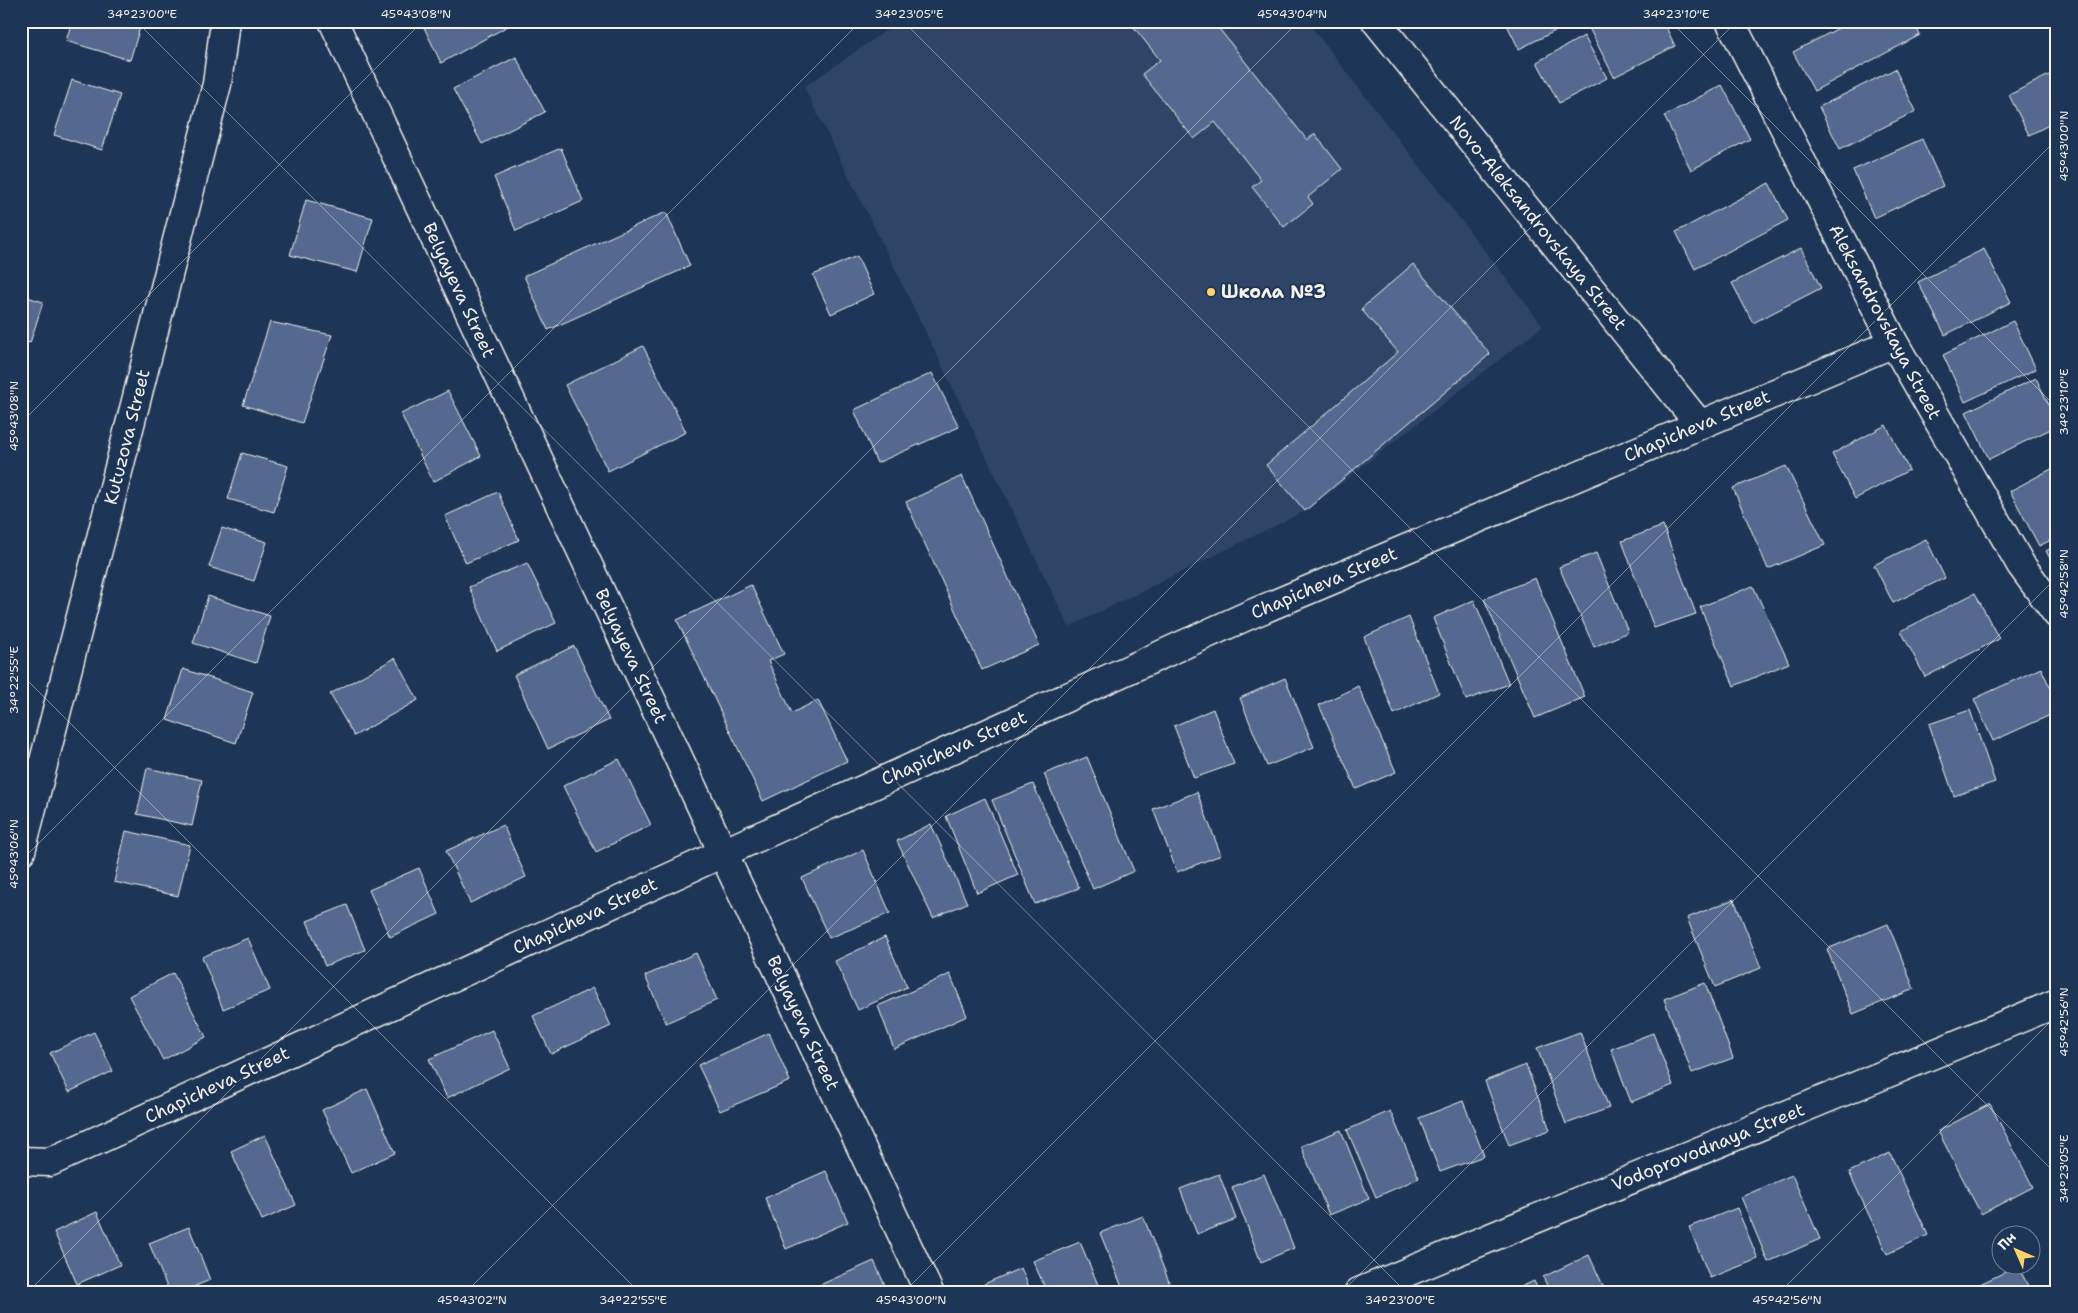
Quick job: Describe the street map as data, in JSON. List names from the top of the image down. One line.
{"streets":{"street":["Novo-Aleksandrovskaya Street","Belyayeva Street","Aleksandrovskaya Street","Chapicheva Street","Kutuzova Street","Vodoprovodnaya Street"]},"crossings":[["Novo-Aleksandrovskaya Street","Chapicheva Street"],["Belyayeva Street","Chapicheva Street"],["Aleksandrovskaya Street","Chapicheva Street"]],"places":["Школа №3"],"north":"top left","coordinates":["34°23'00\"E","45°43'08\"N","34°23'05\"E","45°43'04\"N","34°23'10\"E","45°43'00\"N","45°42'58\"N","34°22'55\"E","45°43'06\"N","45°42'56\"N","45°43'02\"N"]}
